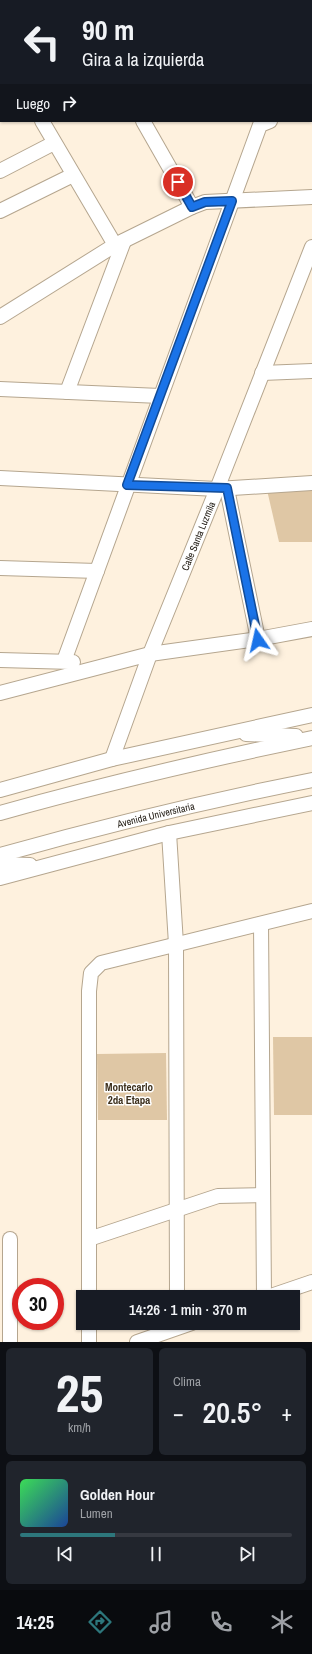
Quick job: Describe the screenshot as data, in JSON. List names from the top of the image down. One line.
{"streets":{"street":["Calle Santa Luzmila","Avenida Universitaria"]},"districts":["Montecarlo 2da Etapa"],"page":{"turn":["90 m","Gira a la izquierda"],"then":"Luego","limit":"30","trip":"14:26 · 1 min · 370 m","tile":[["25","km/h"],"Clima"],"heat":["−","20.5°","+"],"song":["Golden Hour","Lumen"],"tabs":"14:25"}}
